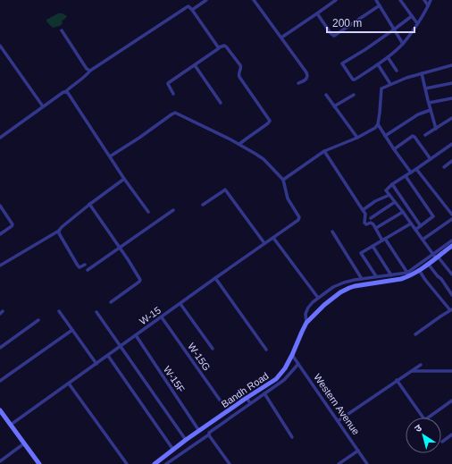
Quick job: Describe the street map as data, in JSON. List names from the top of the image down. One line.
{"streets":{"street":["W-15","W-15G","W-15F","Bandh Road","Western Avenue"]},"crossings":[["W-15","W-15G"],["W-15","W-15F"],["W-15G","Bandh Road"],["W-15F","Bandh Road"],["Bandh Road","Western Avenue"]],"scale_bar":"200 m","north":"top left"}
